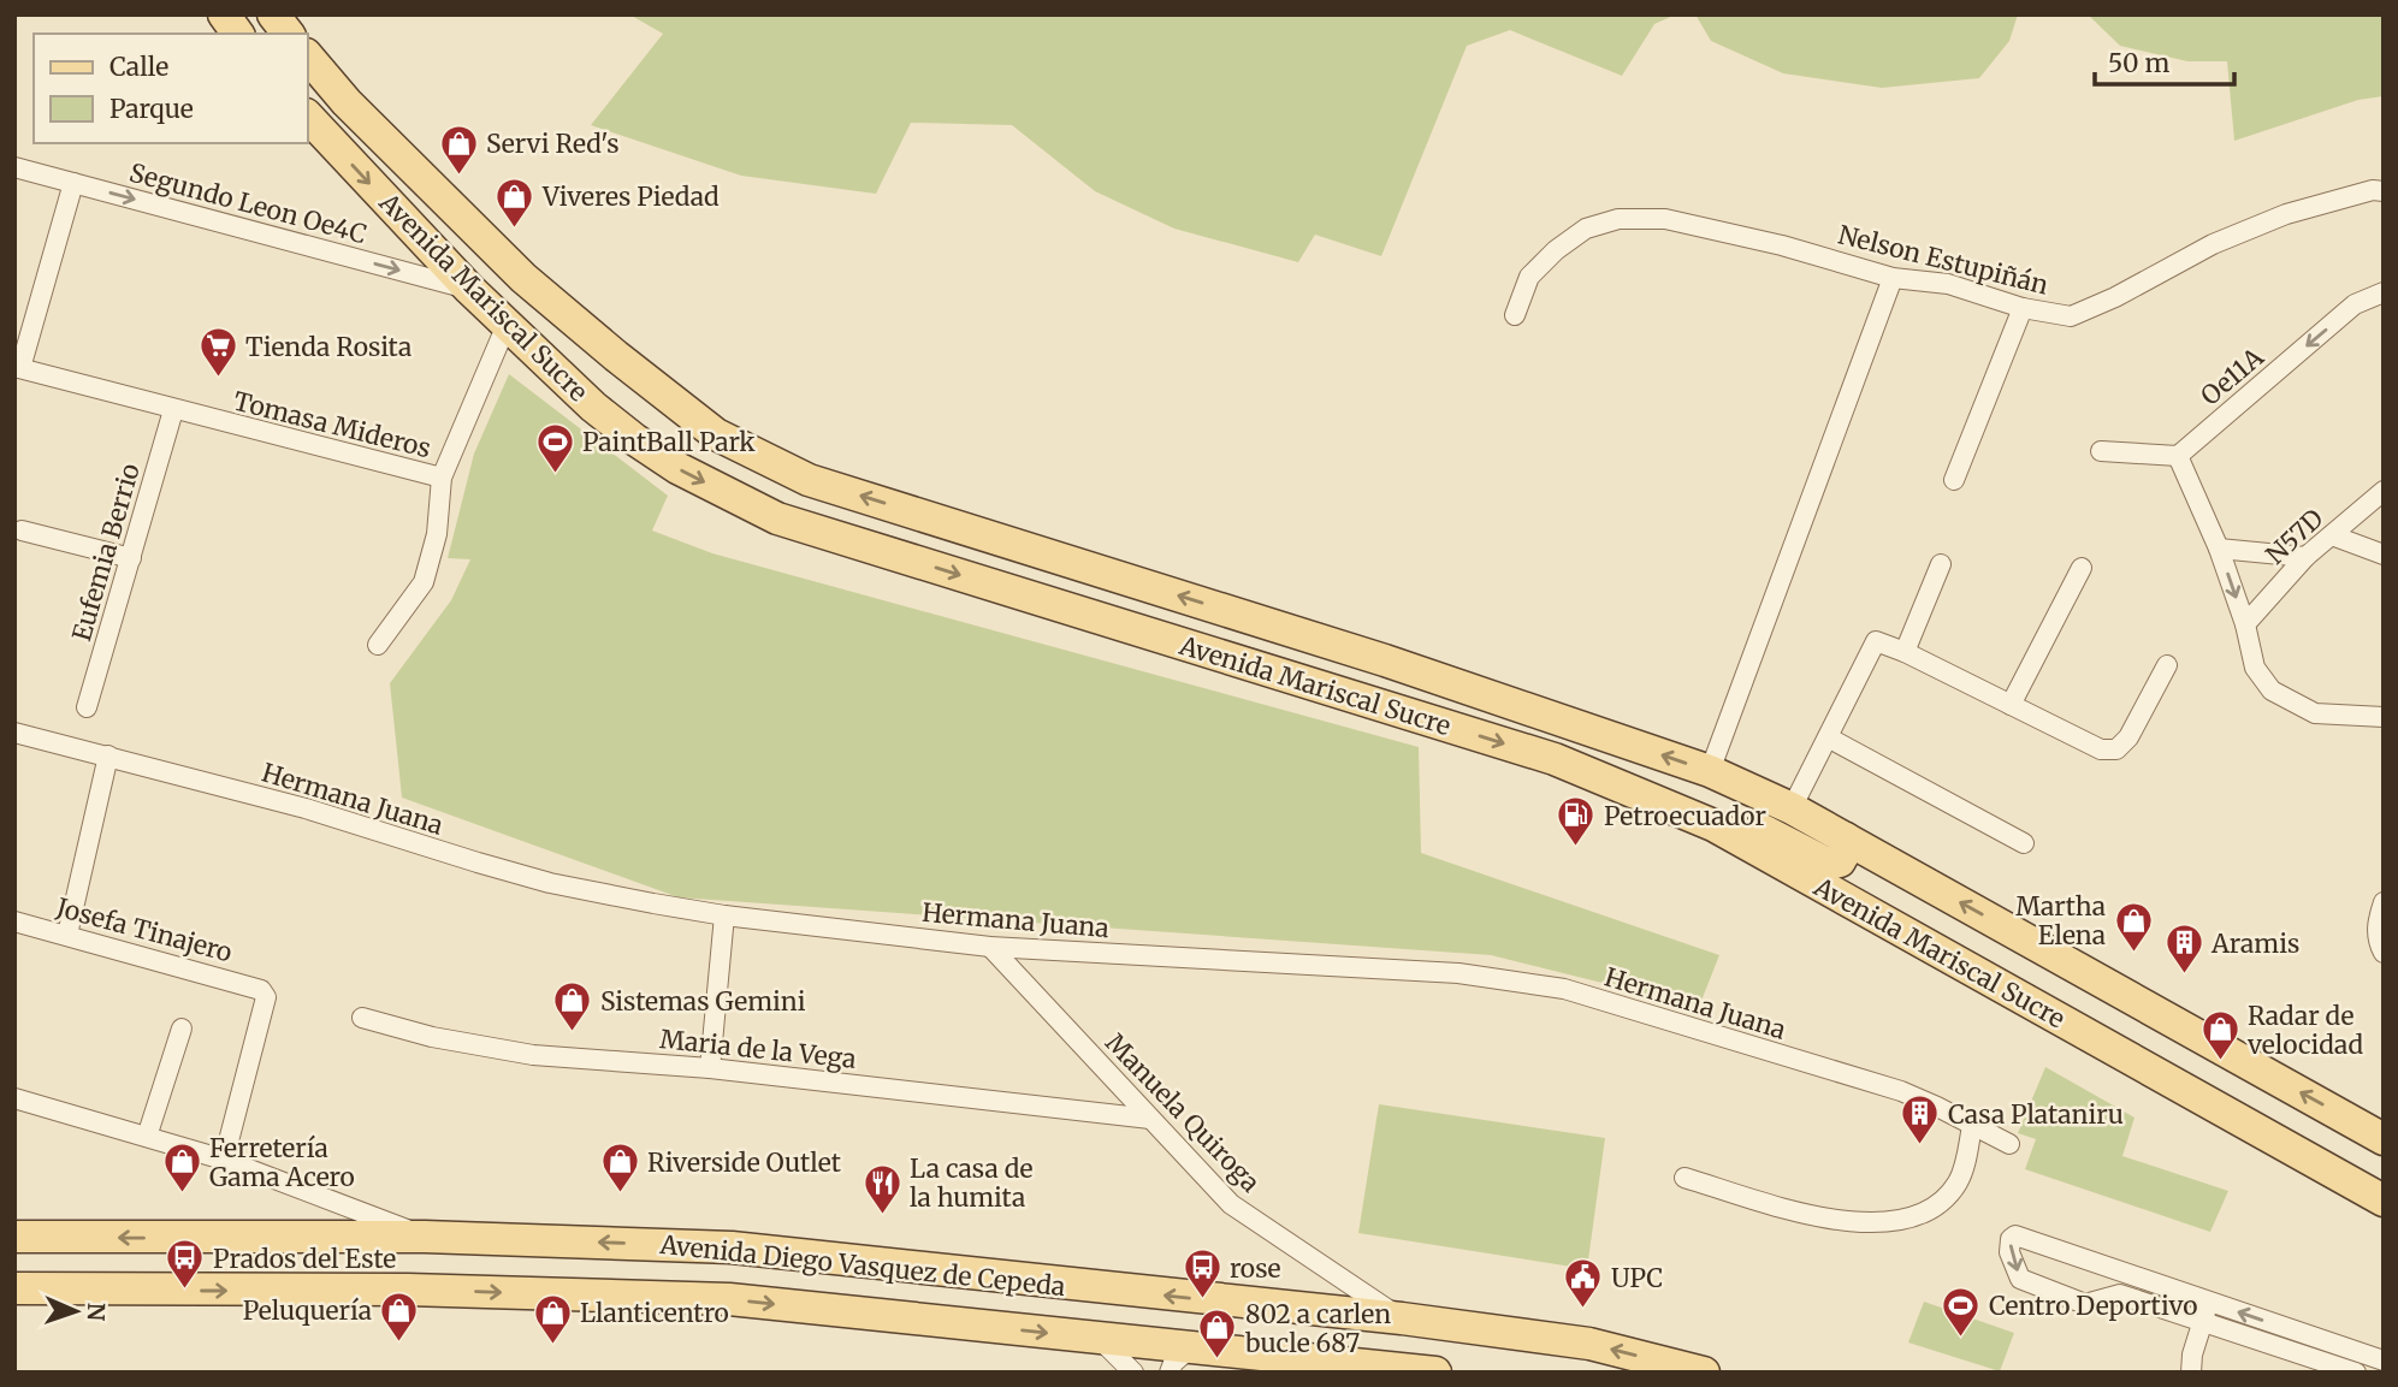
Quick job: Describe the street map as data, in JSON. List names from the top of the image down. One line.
{"streets":{"main road":["Avenida Mariscal Sucre","Avenida Diego Vasquez de Cepeda"],"street":["Segundo Leon Oe4C","Nelson Estupiñán","Oe11A","Tomasa Mideros","N57D","Eufemia Berrio","Hermana Juana","Josefa Tinajero","Maria de la Vega","Manuela Quiroga"]},"crossings":[["Segundo Leon Oe4C","Avenida Mariscal Sucre"],["Tomasa Mideros","Eufemia Berrio"],["Hermana Juana","Manuela Quiroga"],["Maria de la Vega","Manuela Quiroga"],["Manuela Quiroga","Avenida Diego Vasquez de Cepeda"]],"one_way":["Segundo Leon Oe4C","Oe11A"],"places":{"shop":["Servi Red's","Viveres Piedad","Martha Elena","Sistemas Gemini","Radar de velocidad","Ferretería Gama Acero","Riverside Outlet","Peluquería","Llanticentro","802 a carlen bucle 687"],"supermarket":["Tienda Rosita"],"sports":["PaintBall Park","Centro Deportivo"],"fuel station":["Petroecuador"],"building":["Aramis","Casa Plataniru"],"restaurant":["La casa de la humita"],"bus stop":["Prados del Este","rose"],"public building":["UPC"]},"legend":["Calle","Parque"],"scale_bar":"50 m","north":"right"}
